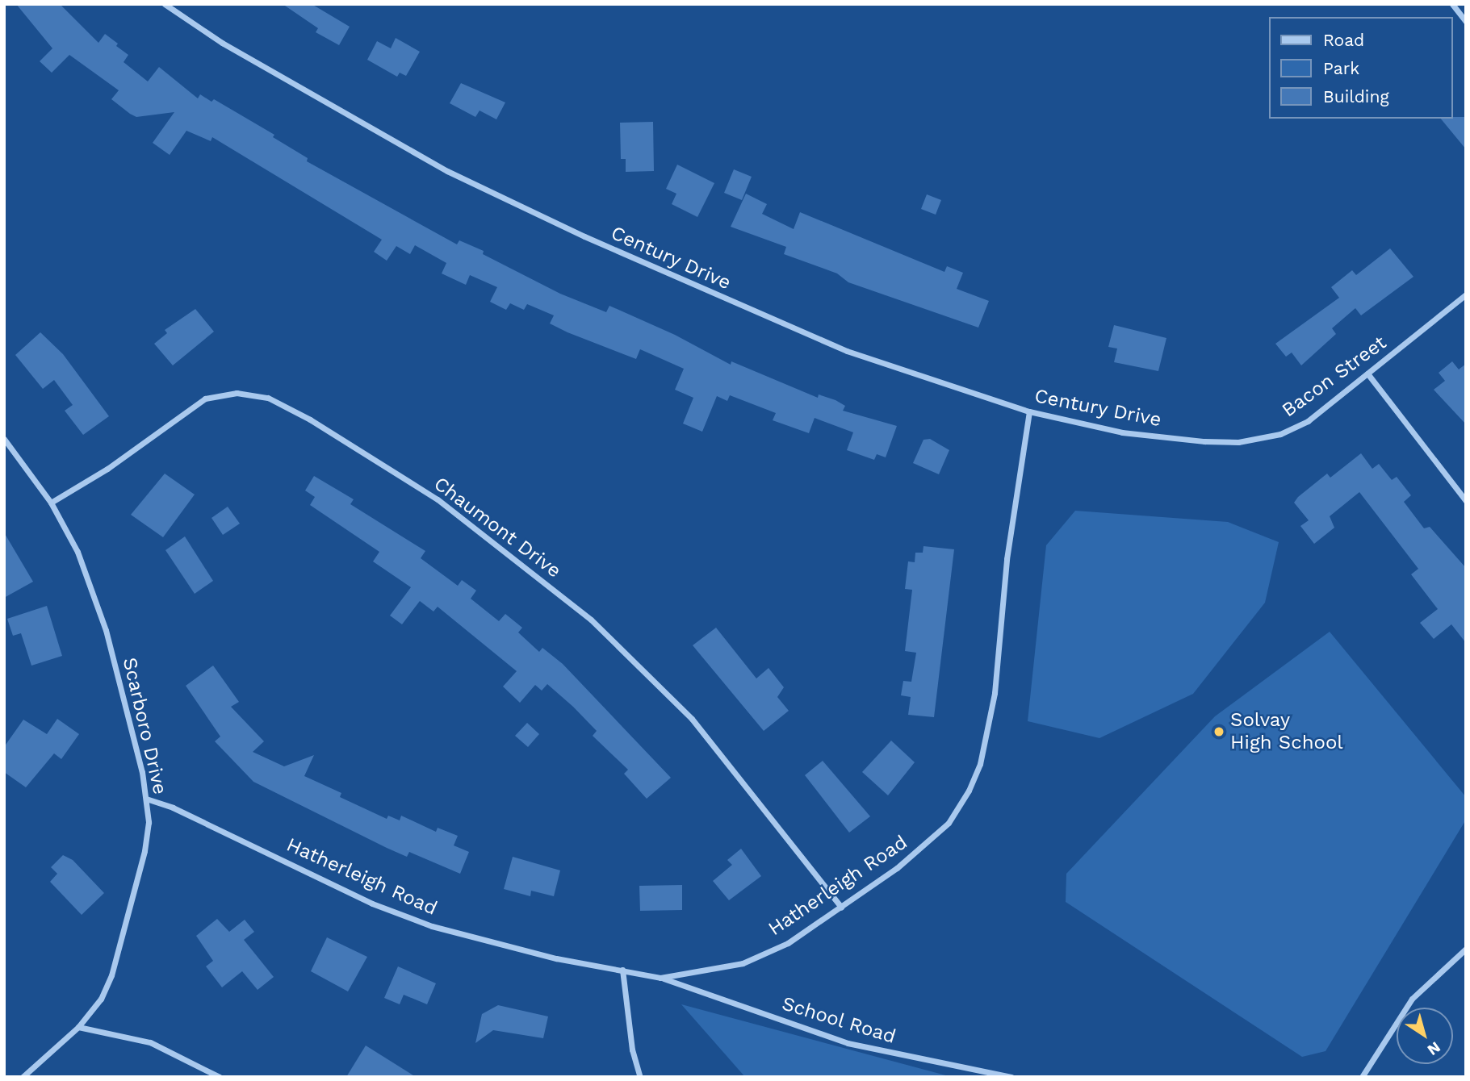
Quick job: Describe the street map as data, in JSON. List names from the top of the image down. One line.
{"streets":{"street":["Century Drive","Bacon Street","Chaumont Drive","Scarboro Drive","Hatherleigh Road","School Road"]},"crossings":[["Century Drive","Bacon Street"],["Century Drive","Hatherleigh Road"],["Chaumont Drive","Scarboro Drive"],["Chaumont Drive","Hatherleigh Road"],["Scarboro Drive","Hatherleigh Road"],["Hatherleigh Road","School Road"]],"places":["Solvay High School"],"legend":["Road","Park","Building"],"north":"bottom right"}
